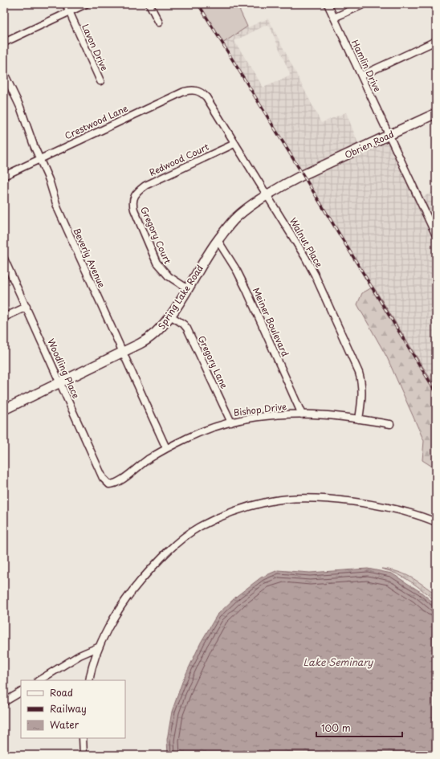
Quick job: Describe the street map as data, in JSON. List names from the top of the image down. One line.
{"streets":{"street":["Lavon Drive","Hamlin Drive","Crestwood Lane","Obrien Road","Redwood Court","Gregory Court","Walnut Place","Beverly Avenue","Spring Lake Road","Meiner Boulevard","Gregory Lane","Woodling Place","Bishop Drive"]},"crossings":[["Hamlin Drive","Obrien Road"],["Crestwood Lane","Walnut Place"],["Crestwood Lane","Beverly Avenue"],["Obrien Road","Spring Lake Road"],["Redwood Court","Gregory Court"],["Redwood Court","Walnut Place"],["Gregory Court","Spring Lake Road"],["Walnut Place","Spring Lake Road"],["Walnut Place","Bishop Drive"],["Beverly Avenue","Spring Lake Road"],["Beverly Avenue","Bishop Drive"],["Spring Lake Road","Meiner Boulevard"],["Spring Lake Road","Gregory Lane"],["Spring Lake Road","Woodling Place"],["Meiner Boulevard","Bishop Drive"],["Gregory Lane","Bishop Drive"],["Woodling Place","Bishop Drive"]],"water":["Lake Seminary"],"legend":["Road","Railway","Water"],"scale_bar":"100 m"}
